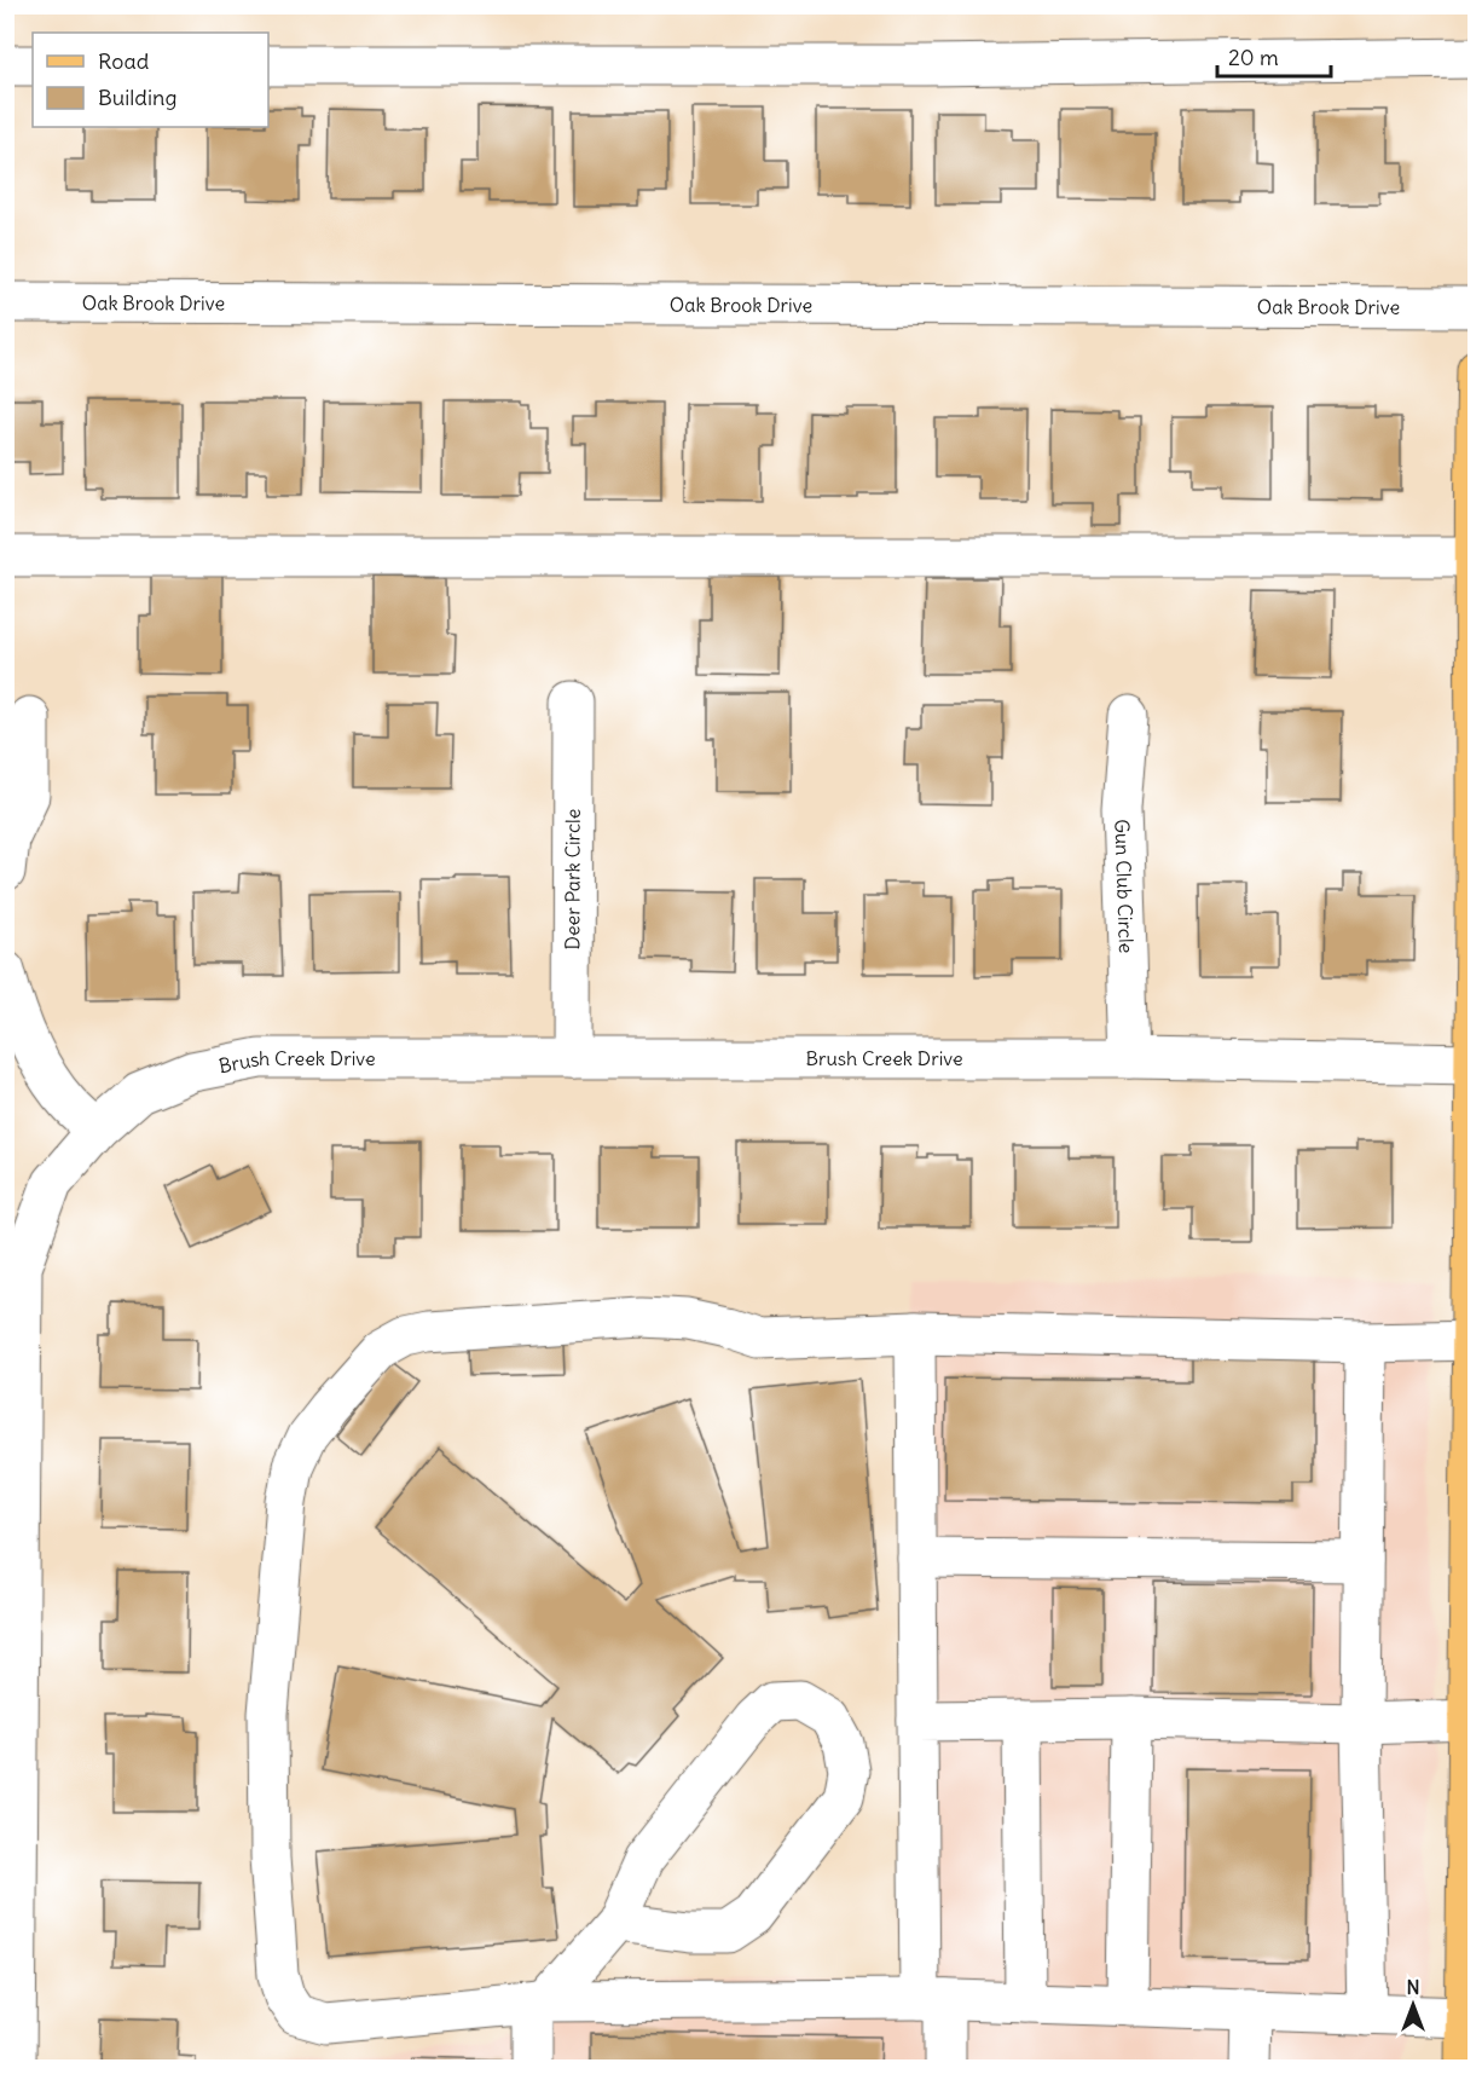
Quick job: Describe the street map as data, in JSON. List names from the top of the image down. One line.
{"streets":{"street":["Oak Brook Drive","Deer Park Circle","Gun Club Circle","Brush Creek Drive"]},"crossings":[["Deer Park Circle","Brush Creek Drive"],["Gun Club Circle","Brush Creek Drive"]],"legend":["Road","Building"],"scale_bar":"20 m","north":"top"}
